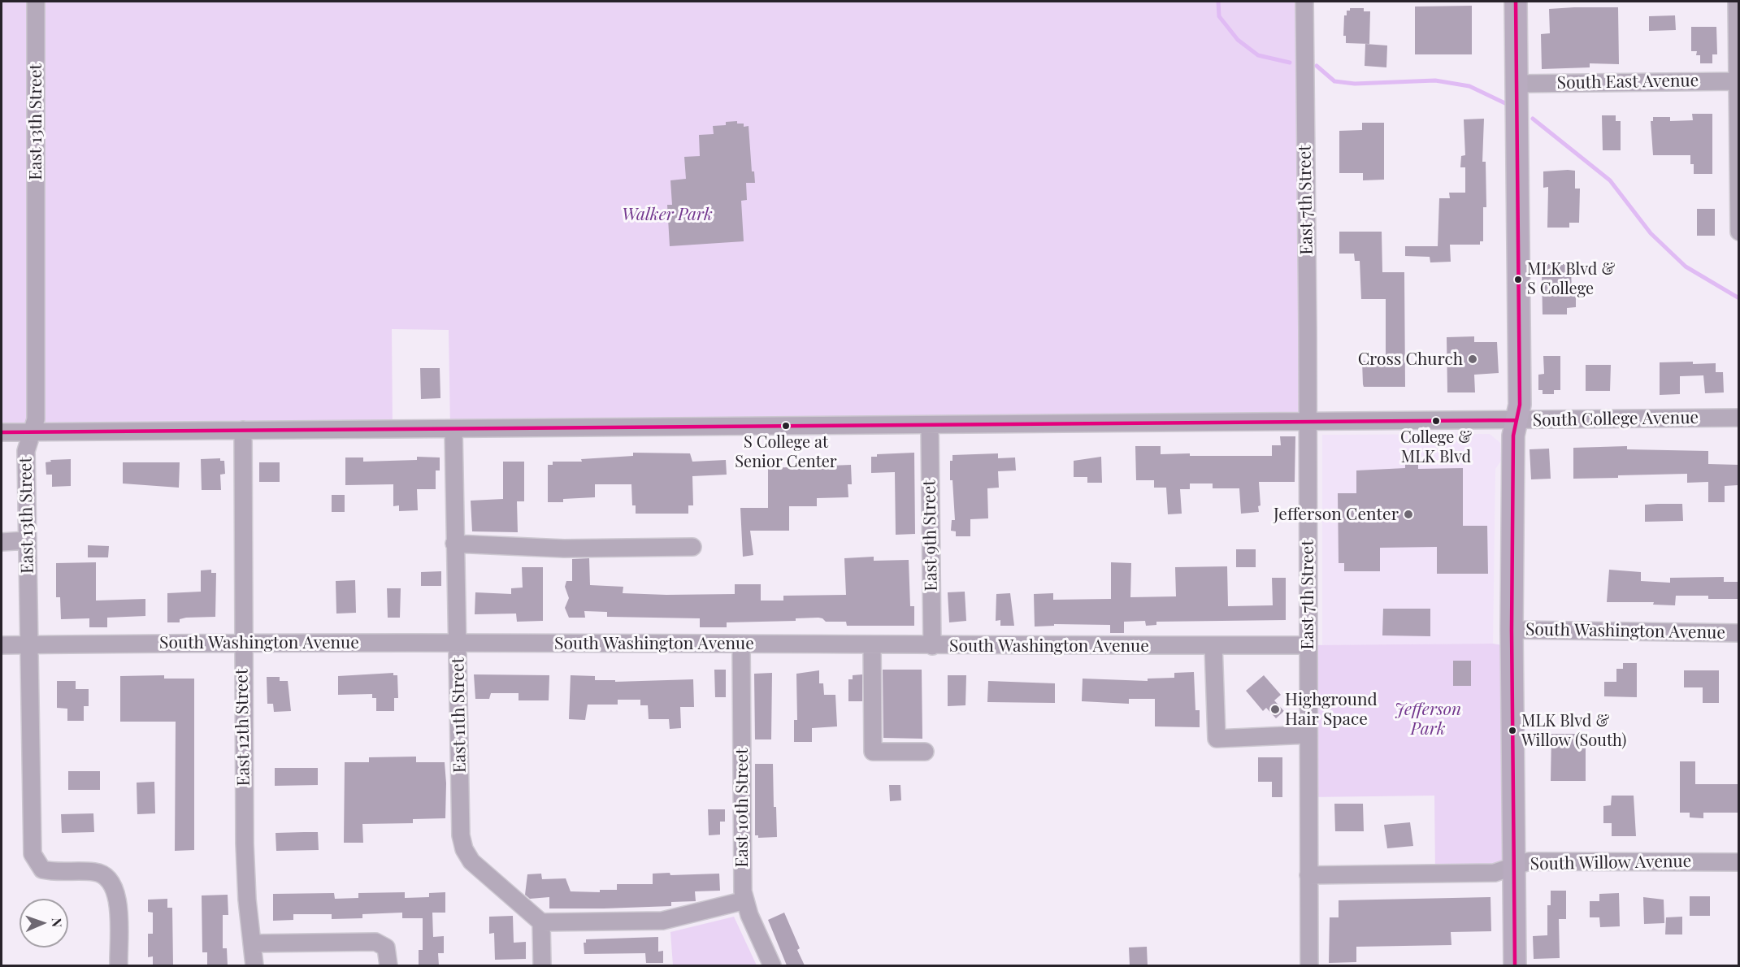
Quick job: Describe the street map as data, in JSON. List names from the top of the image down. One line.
{"streets":{"street":["South East Avenue","East 13th Street","East 7th Street","South College Avenue","East 9th Street","South Washington Avenue","East 11th Street","East 12th Street","East 10th Street","South Willow Avenue"]},"crossings":[["East 13th Street","South College Avenue"],["East 13th Street","South Washington Avenue"],["East 7th Street","South College Avenue"],["East 7th Street","South Washington Avenue"],["East 7th Street","South Willow Avenue"],["South College Avenue","East 9th Street"],["South College Avenue","East 11th Street"],["South College Avenue","East 12th Street"],["East 9th Street","South Washington Avenue"],["South Washington Avenue","East 11th Street"],["South Washington Avenue","East 12th Street"],["South Washington Avenue","East 10th Street"]],"parks":["Walker Park","Jefferson Park"],"places":["MLK Blvd & S College","Cross Church","College & MLK Blvd","S College at Senior Center","Jefferson Center","Highground Hair Space","MLK Blvd & Willow (South)"],"north":"right"}
